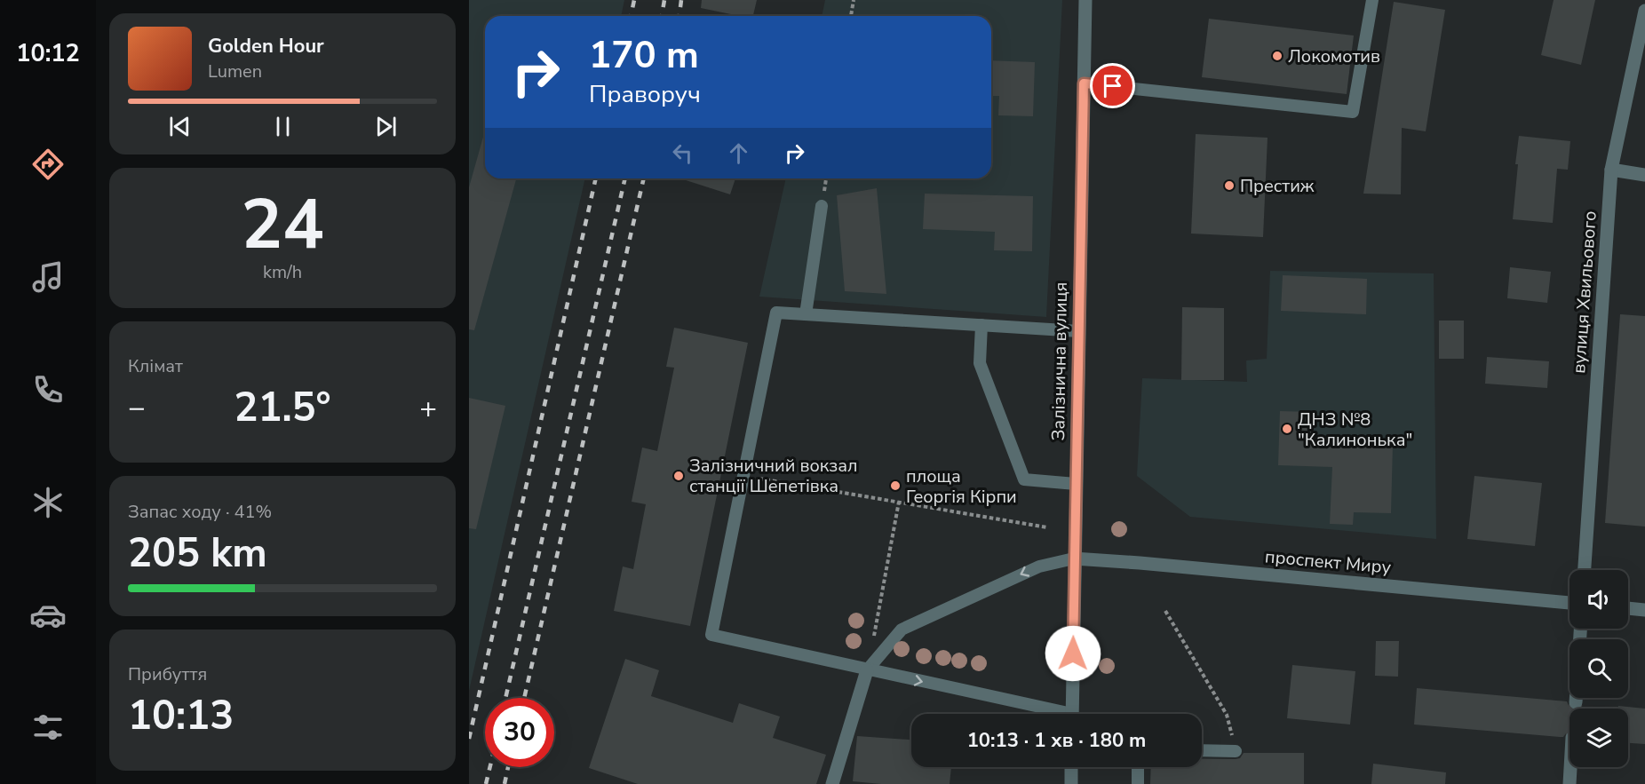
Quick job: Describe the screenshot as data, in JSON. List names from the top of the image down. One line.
{"streets":{"street":["вулиця Хвильового","Залізнична вулиця","проспект Миру"]},"crossings":[["Залізнична вулиця","проспект Миру"]],"places":["Локомотив","Престиж","ДНЗ №8 \"Калинонька\"","Залізничний вокзал станції Шепетівка","площа Георгія Кірпи"],"page":{"tabs":"10:12","turn":["170 m","Праворуч"],"song":["Golden Hour","Lumen"],"tile":[["24","km/h"],"Клімат",["Запас ходу · 41%","205 km"],["Прибуття","10:13"]],"heat":["−","21.5°","+"],"limit":"30","trip":"10:13 · 1 хв · 180 m"}}
